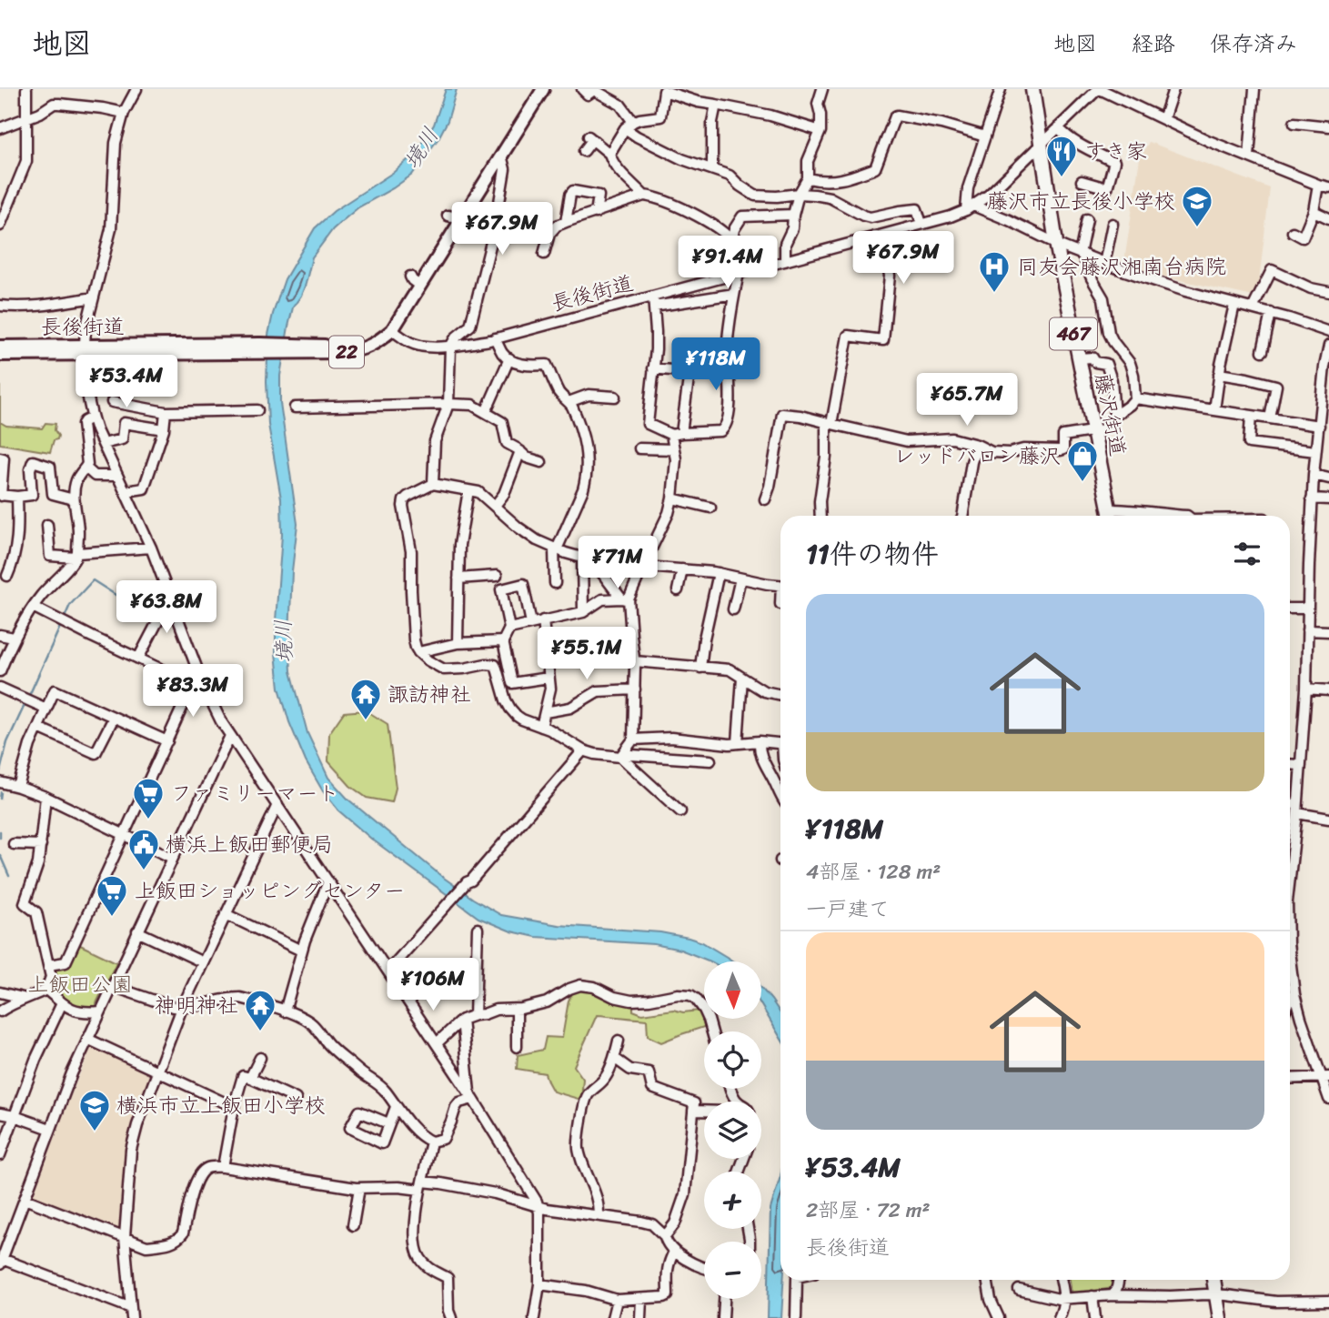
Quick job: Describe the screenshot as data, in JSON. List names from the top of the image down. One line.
{"streets":{"highway":["467","藤沢街道"],"main road":["長後街道","22"]},"crossings":[["長後街道","22"],["長後街道","藤沢街道"]],"water":["境川"],"parks":["上飯田公園"],"places":{"restaurant":["すき家"],"school or university":["藤沢市立長後小学校","横浜市立上飯田小学校"],"hospital":["同友会藤沢湘南台病院"],"shop":["レッドバロン藤沢"],"temple":["諏訪神社","神明神社"],"supermarket":["ファミリーマート","上飯田ショッピングセンター"],"public building":["横浜上飯田郵便局"]},"north":"bottom","page":{"header":"地図","nav":["地図","経路","保存済み"],"price":["¥67.9M","¥67.9M","¥91.4M","¥118M","¥53.4M","¥65.7M","¥71M","¥63.8M","¥55.1M","¥83.3M","¥106M"],"heading":"11件の物件","list":[{"name":"¥118M","note":"4部屋 · 128 m² · 一戸建て"},{"name":"¥53.4M","note":"2部屋 · 72 m² · 長後街道"}],"map_buttons":["+","−"]}}
